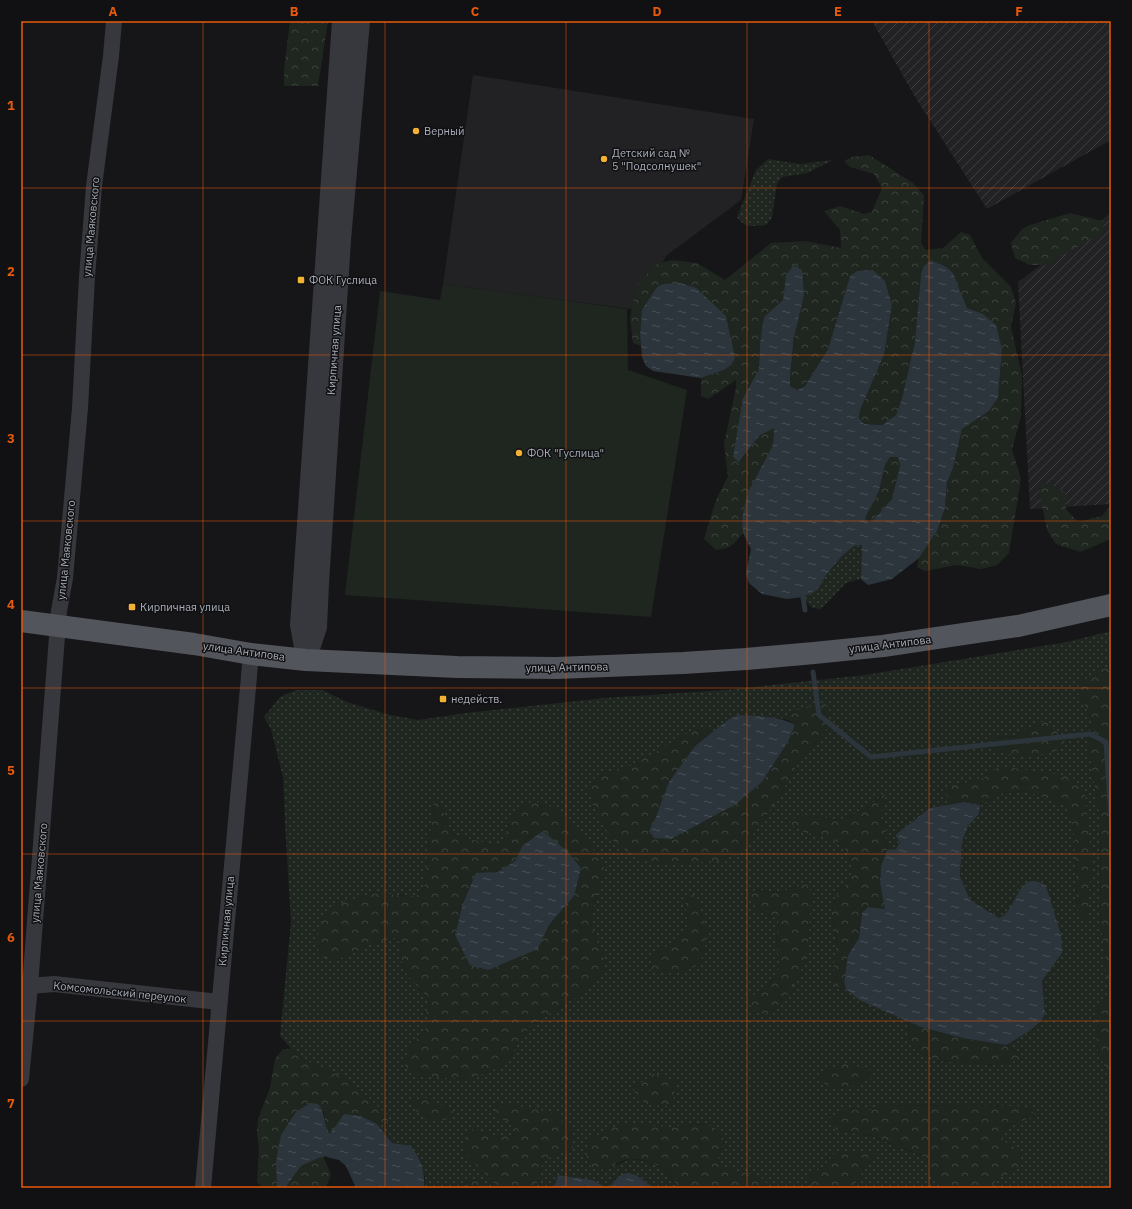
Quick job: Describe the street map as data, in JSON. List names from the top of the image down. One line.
{"streets":{"main road":["улица Антипова"],"street":["улица Маяковского","Кирпичная улица","Комсомольский переулок"]},"crossings":[["улица Маяковского","улица Антипова"],["улица Маяковского","Комсомольский переулок"],["Кирпичная улица","улица Антипова"],["Кирпичная улица","Комсомольский переулок"]],"places":{"other":["Верный","Детский сад № 5 \"Подсолнушек\"","ФОК \"Гуслица\""],"transit":["ФОК Гуслица","Кирпичная улица","недейств."]},"grid":{"columns":["A","B","C","D","E","F"],"rows":["1","2","3","4","5","6","7"]}}
